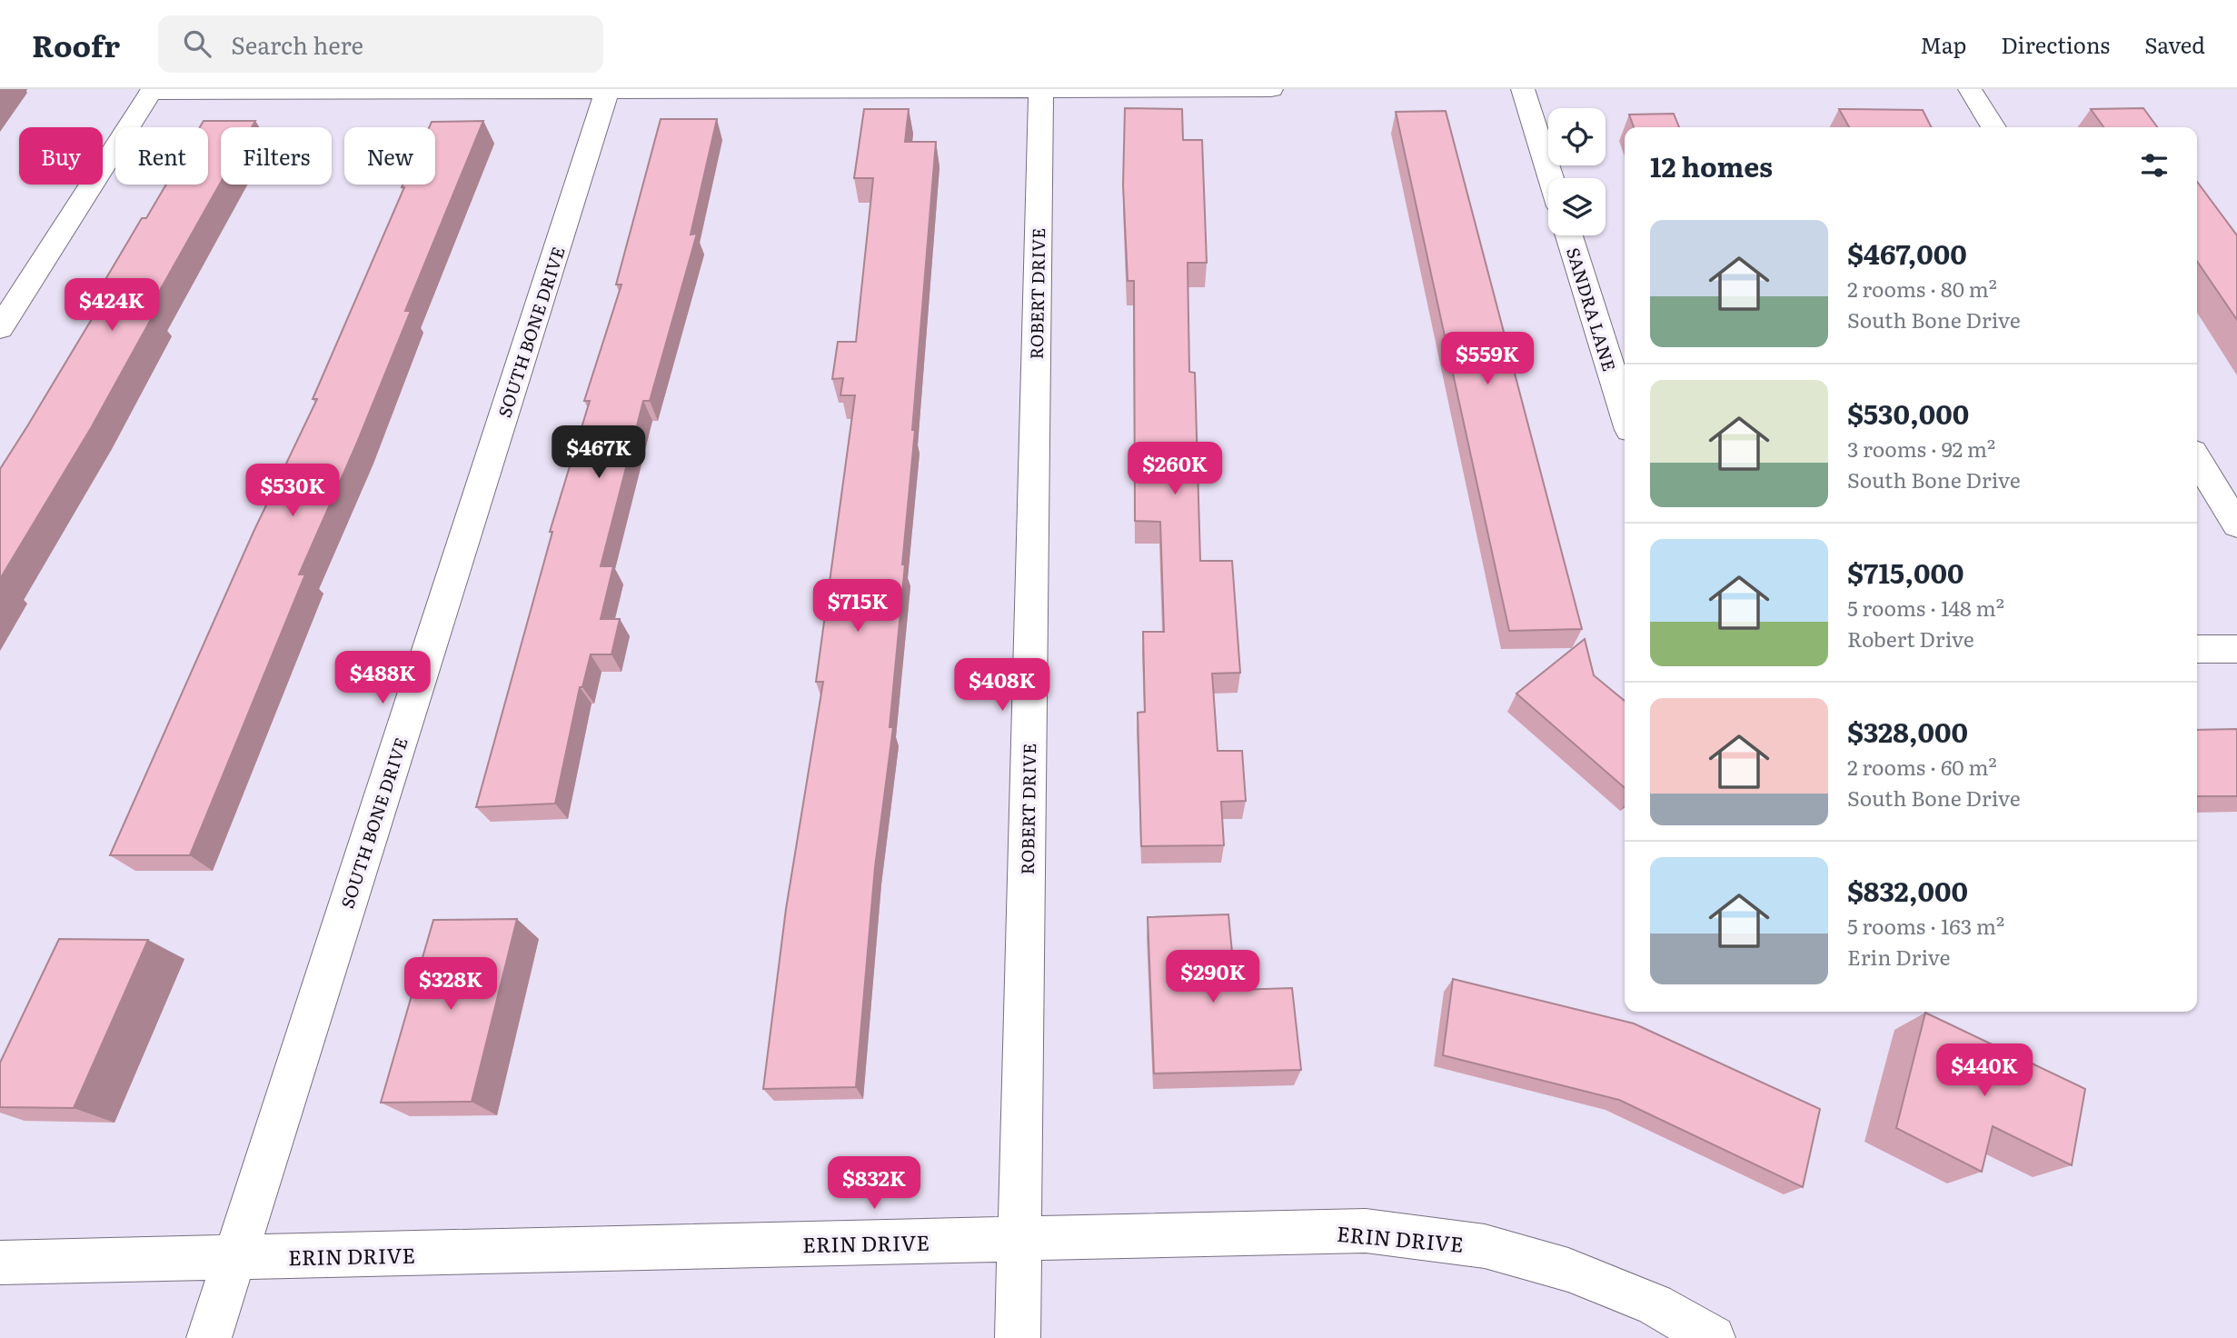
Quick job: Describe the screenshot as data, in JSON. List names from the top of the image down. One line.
{"streets":{"street":["ROBERT DRIVE","SANDRA LANE","SOUTH BONE DRIVE","ERIN DRIVE"]},"crossings":[["ROBERT DRIVE","ERIN DRIVE"],["SOUTH BONE DRIVE","ERIN DRIVE"]],"page":{"header":"Roofr","search":"Search here","nav":["Map","Directions","Saved"],"chip":["Buy","Rent","Filters","New"],"heading":"12 homes","list":[{"name":"$467,000","note":"2 rooms · 80 m² · South Bone Drive"},{"name":"$530,000","note":"3 rooms · 92 m² · South Bone Drive"},{"name":"$715,000","note":"5 rooms · 148 m² · Robert Drive"},{"name":"$328,000","note":"2 rooms · 60 m² · South Bone Drive"},{"name":"$832,000","note":"5 rooms · 163 m² · Erin Drive"}],"price":["$424K","$559K","$467K","$260K","$530K","$715K","$488K","$408K","$290K","$328K","$440K","$832K"]}}
